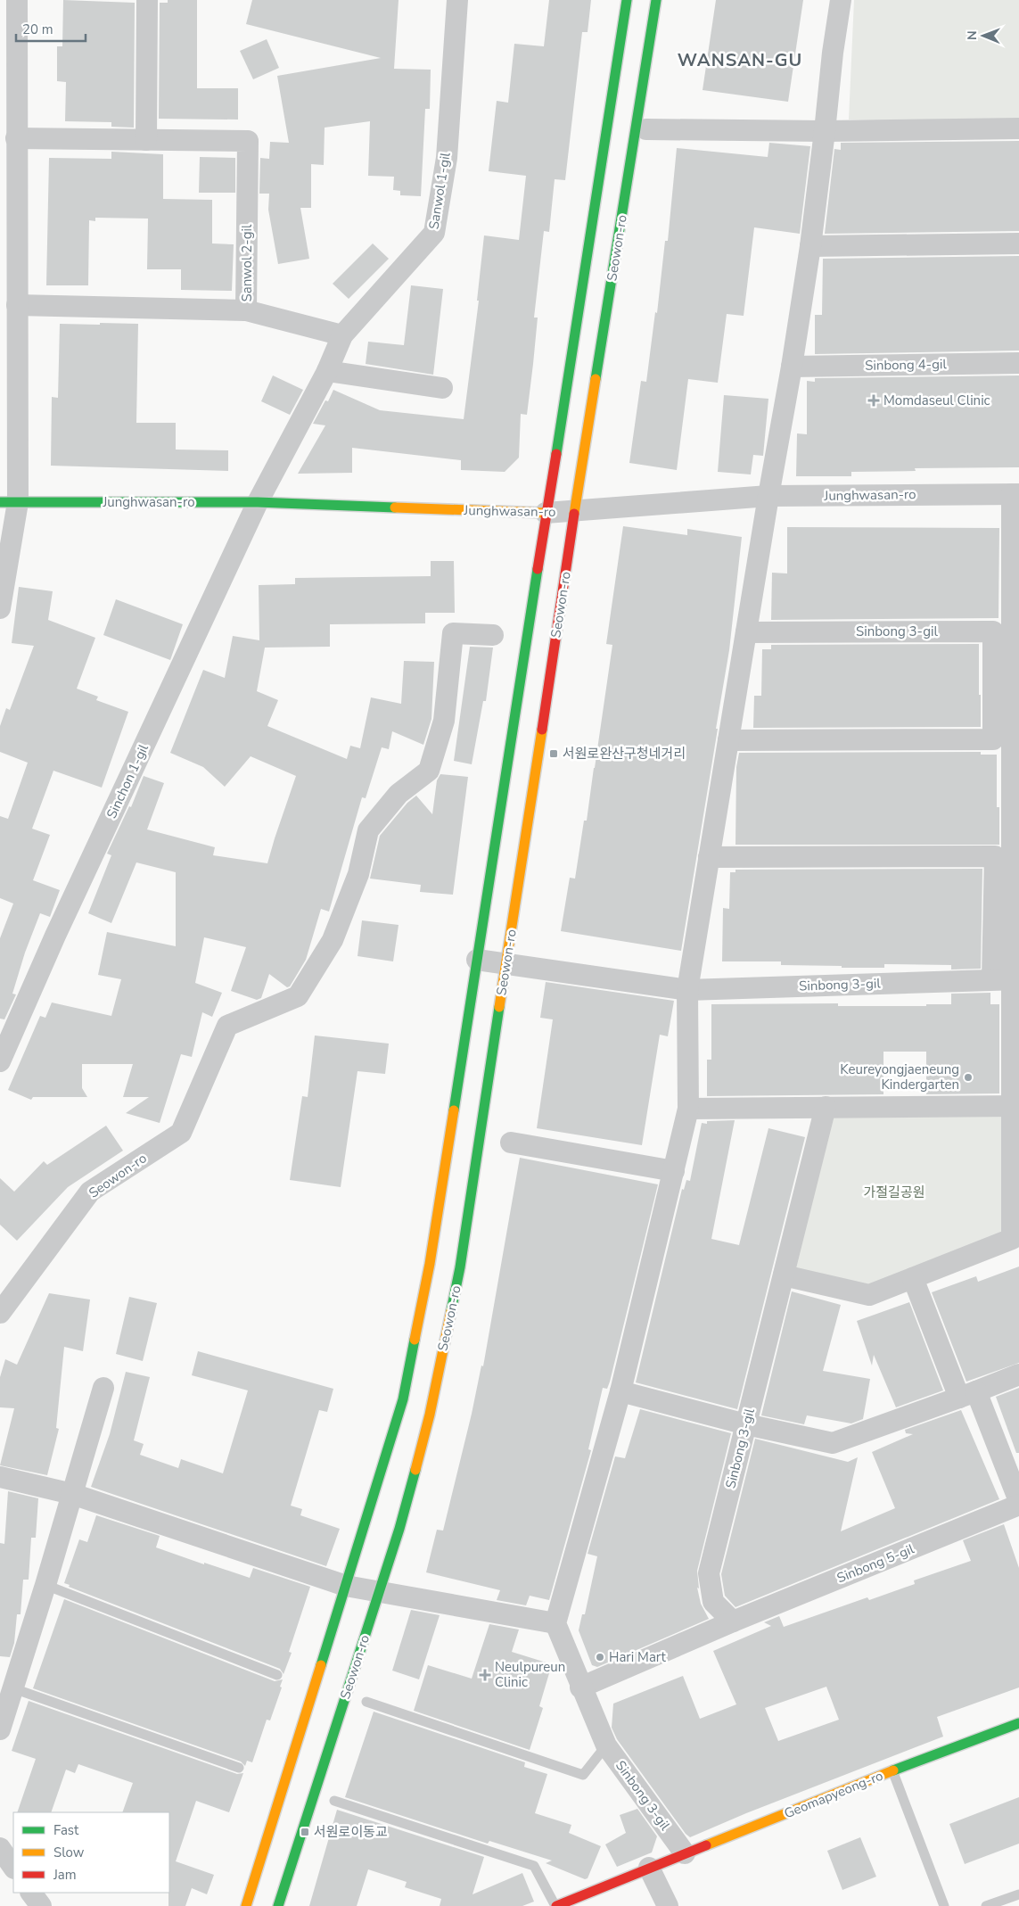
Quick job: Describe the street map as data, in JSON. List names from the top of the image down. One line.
{"streets":{"street":["Sanwol 1-gil","Seowon-ro","Sanwol 2-gil","Sinbong 4-gil","Junghwasan-ro","Sinbong 3-gil","Sinchon 1-gil","Sinbong 5-gil","Geomapyeong-ro"]},"crossings":[["Sanwol 1-gil","Junghwasan-ro"],["Sanwol 1-gil","Sinchon 1-gil"],["Seowon-ro","Junghwasan-ro"],["Seowon-ro","Sinbong 3-gil"],["Junghwasan-ro","Sinchon 1-gil"],["Sinbong 3-gil","Sinbong 5-gil"],["Sinbong 3-gil","Geomapyeong-ro"]],"districts":["WANSAN-GU"],"parks":["가절길공원"],"places":{"health":["Momdaseul Clinic","Neulpureun Clinic"],"transit":["서원로완산구청네거리","서원로이동교"],"other":["Keureyongjaeneung Kindergarten","Hari Mart"]},"legend":["Fast","Slow","Jam"],"scale_bar":"20 m","north":"left"}
